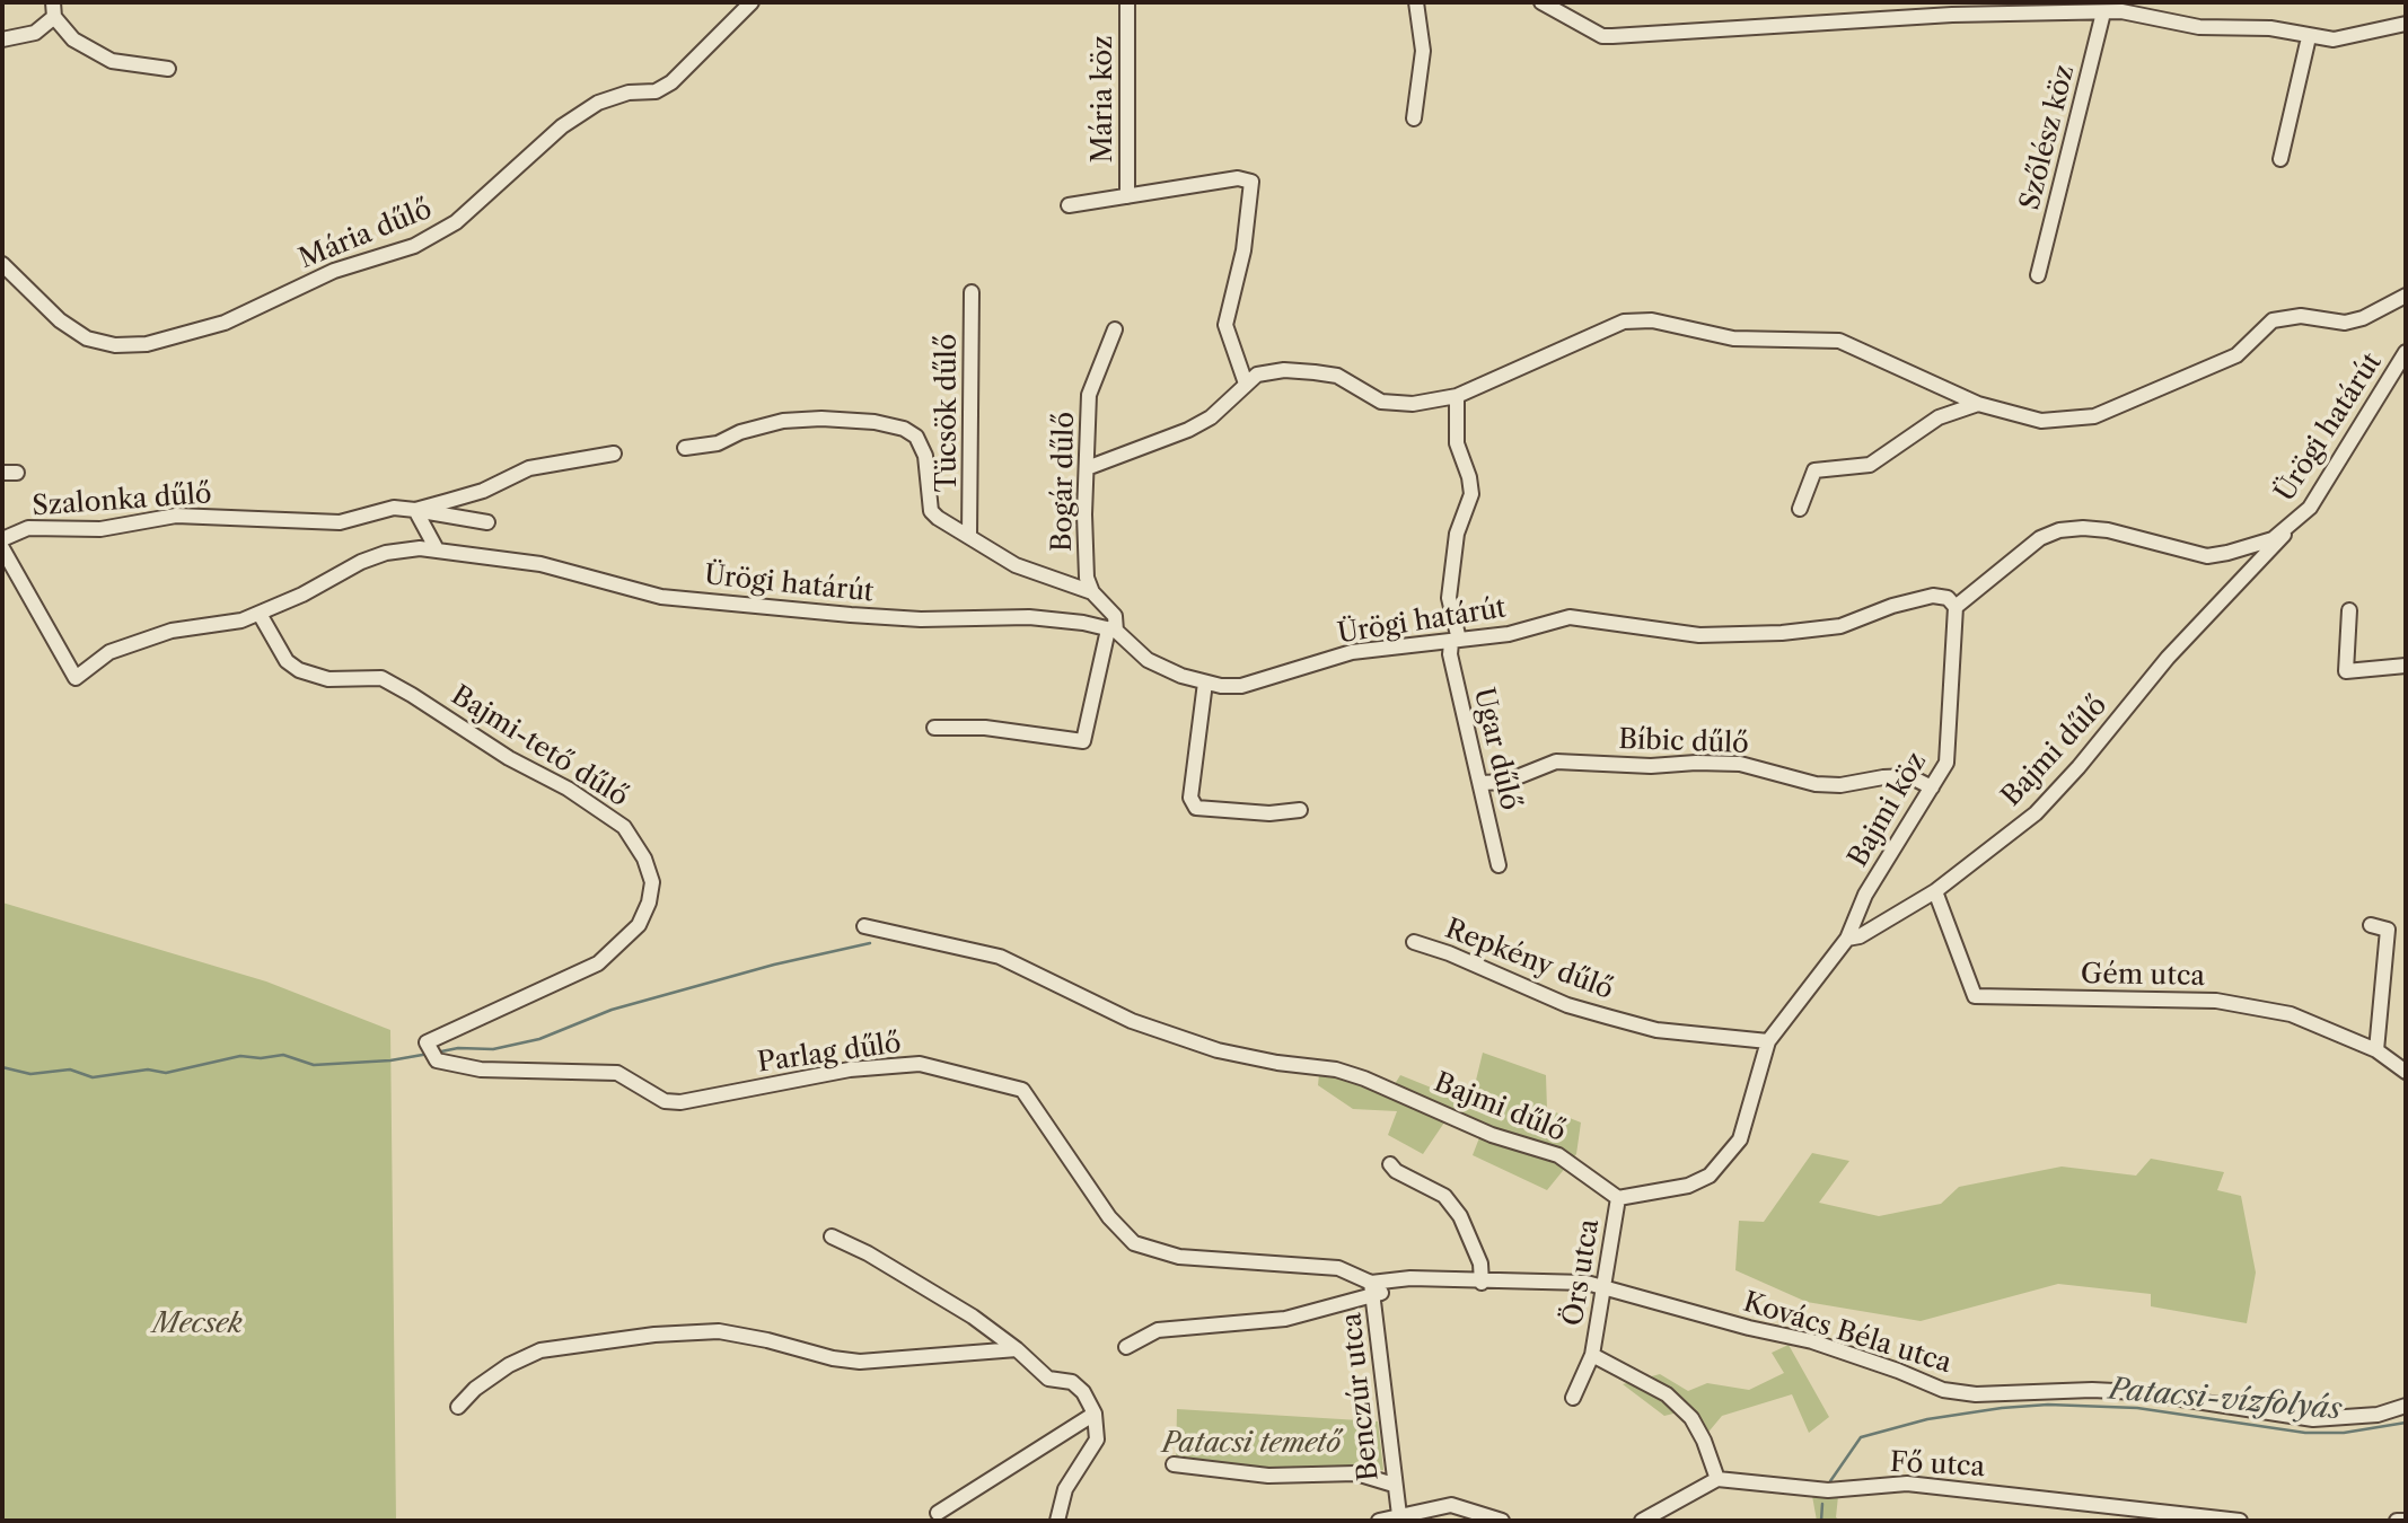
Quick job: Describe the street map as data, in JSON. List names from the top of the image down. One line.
{"streets":{"street":["Mária köz","Szőlész köz","Mária dűlő","Tücsök dűlő","Ürögi határút","Bogár dűlő","Szalonka dűlő","Bíbic dűlő","Bajmi-tető dűlő","Ugar dűlő","Bajmi dűlő","Bajmi köz","Repkény dűlő","Gém utca","Parlag dűlő","Örs utca","Kovács Béla utca","Benczúr utca","Fő utca"]},"crossings":[["Ürögi határút","Bajmi-tető dűlő"],["Ürögi határút","Ugar dűlő"],["Ürögi határút","Bajmi dűlő"],["Ürögi határút","Bajmi köz"],["Bíbic dűlő","Ugar dűlő"],["Bíbic dűlő","Bajmi köz"],["Bajmi-tető dűlő","Parlag dűlő"],["Bajmi dűlő","Bajmi köz"],["Bajmi dűlő","Repkény dűlő"],["Bajmi dűlő","Gém utca"],["Bajmi dűlő","Örs utca"],["Parlag dűlő","Kovács Béla utca"],["Parlag dűlő","Benczúr utca"],["Örs utca","Kovács Béla utca"],["Örs utca","Fő utca"],["Kovács Béla utca","Benczúr utca"]],"water":["Patacsi-vízfolyás"],"parks":["Mecsek","Patacsi temető"]}
